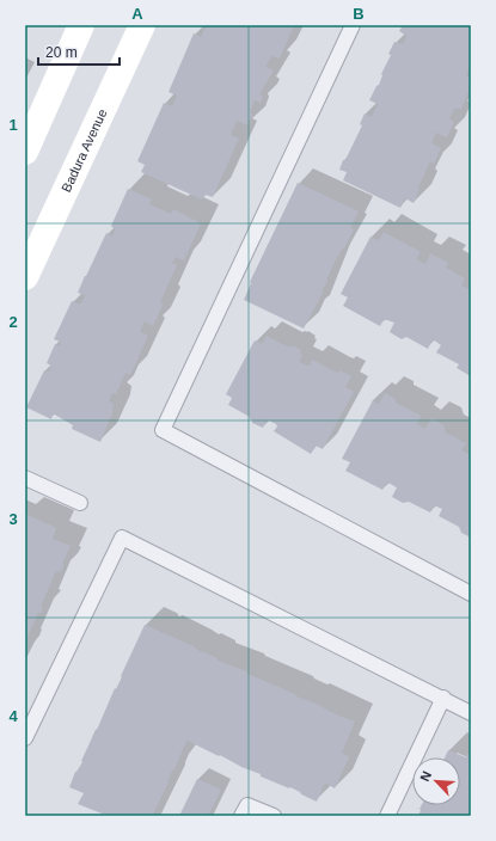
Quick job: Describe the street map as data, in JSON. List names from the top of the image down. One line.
{"streets":{"main road":["Badura Avenue"]},"scale_bar":"20 m","north":"top left","grid":{"columns":["A","B"],"rows":["1","2","3","4"]}}
